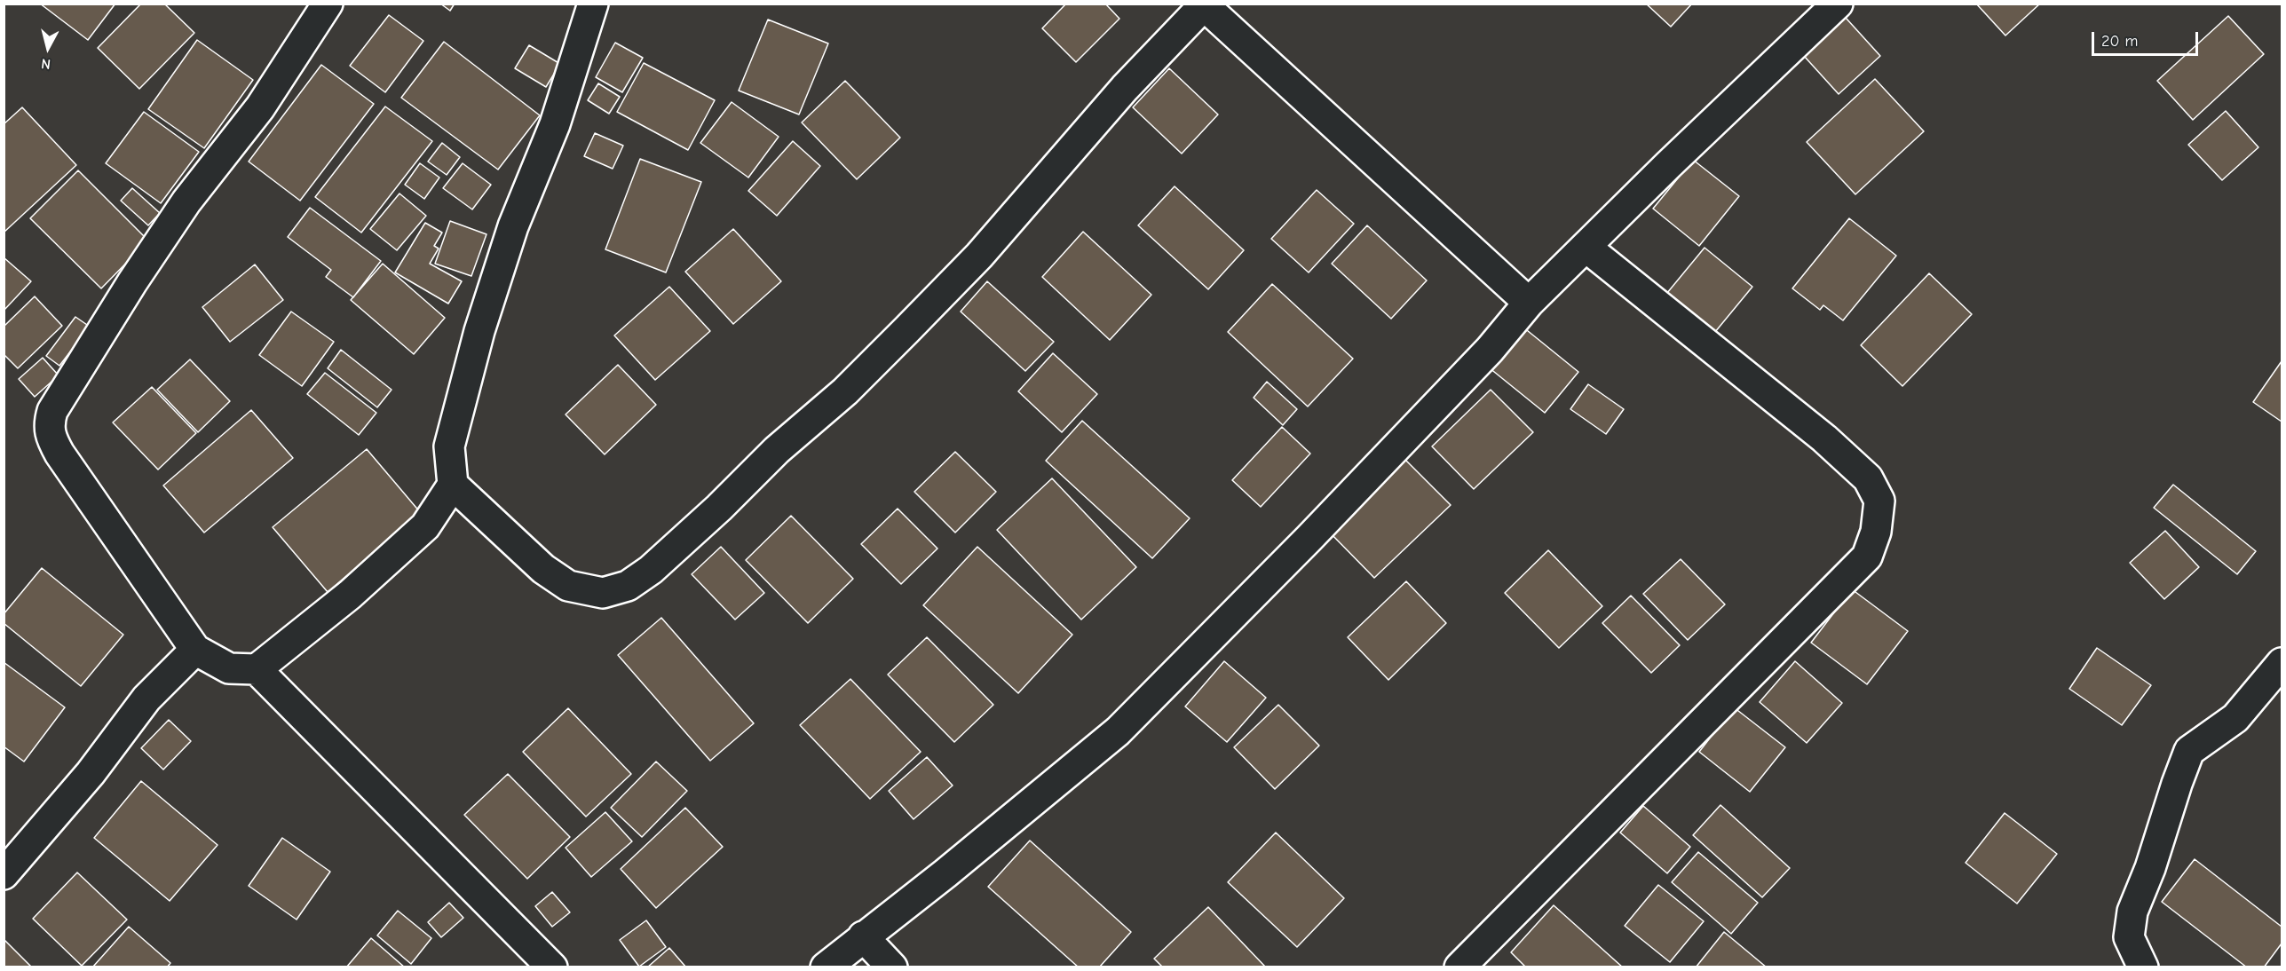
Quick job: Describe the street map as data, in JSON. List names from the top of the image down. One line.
{"scale_bar":"20 m","north":"bottom"}
